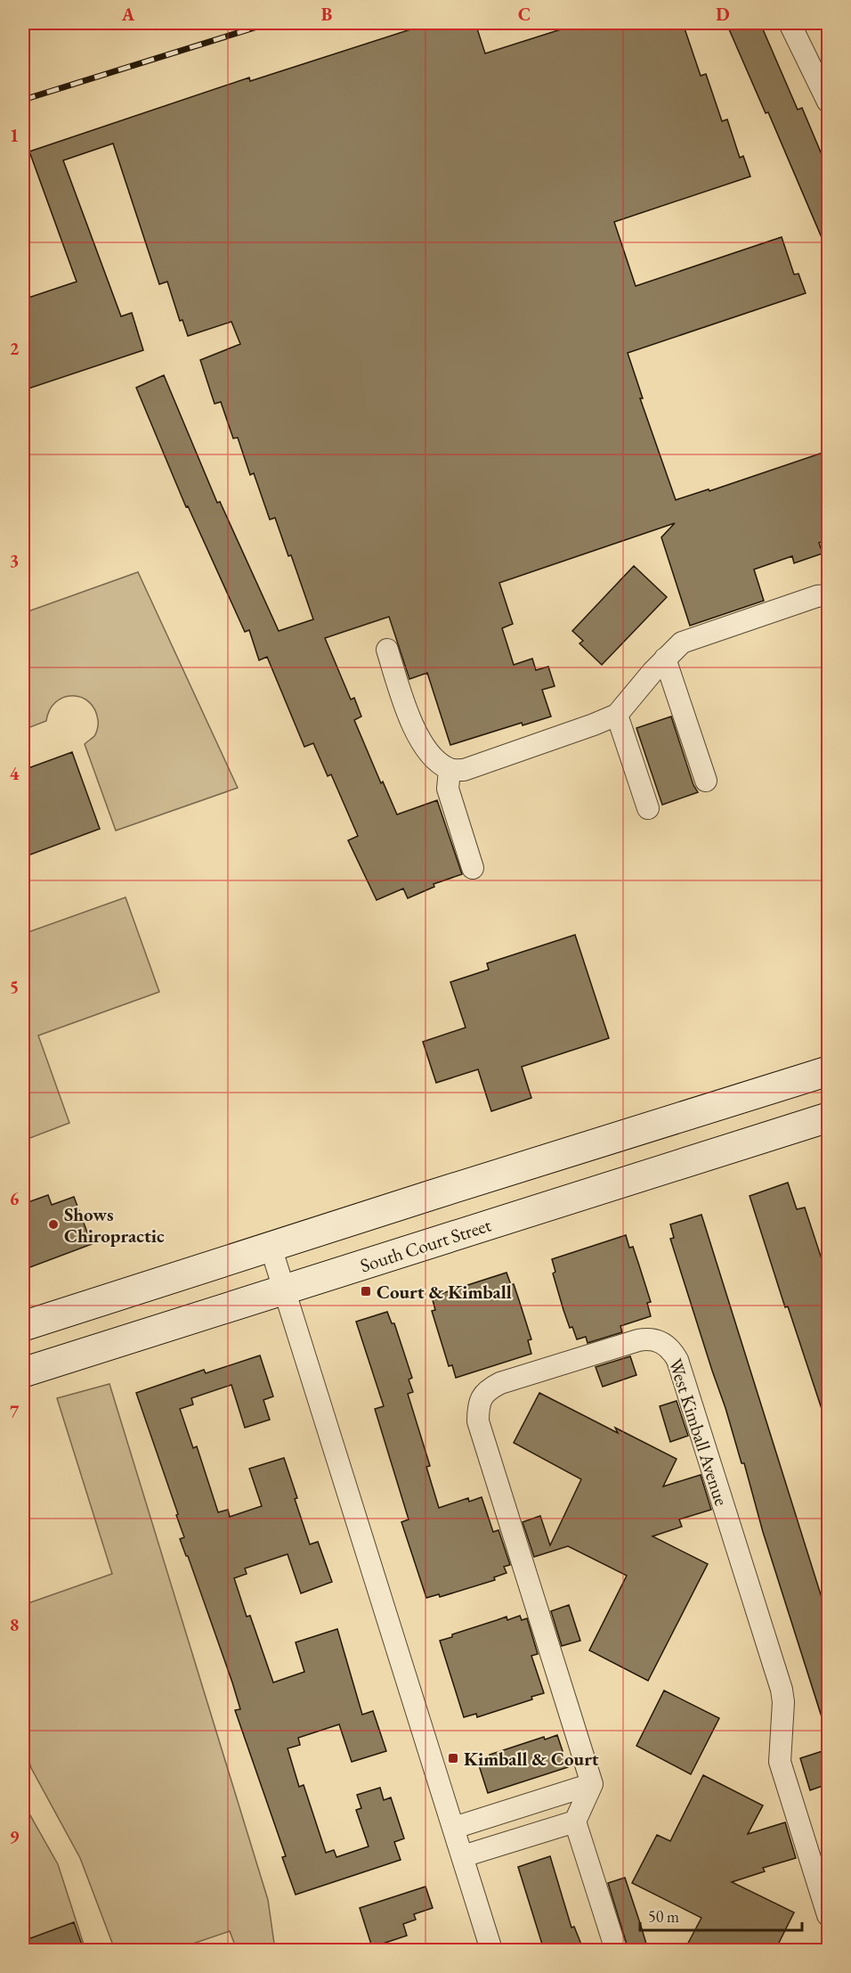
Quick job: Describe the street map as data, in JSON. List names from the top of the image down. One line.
{"streets":{"street":["South Court Street","West Kimball Avenue"]},"places":{"other":["Shows Chiropractic"],"transit":["Court & Kimball","Kimball & Court"]},"scale_bar":"50 m","grid":{"columns":["A","B","C","D"],"rows":["1","2","3","4","5","6","7","8","9"]}}
